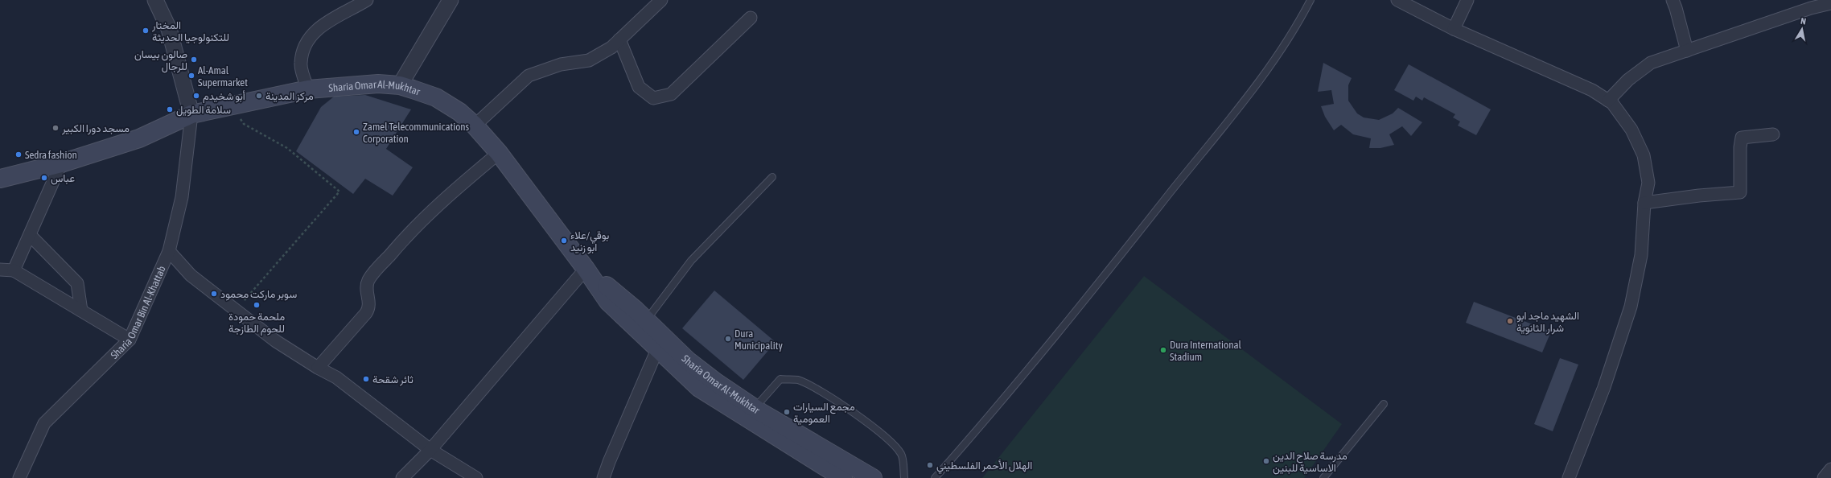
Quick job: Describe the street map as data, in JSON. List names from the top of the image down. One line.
{"streets":{"main road":["Sharia Omar Al-Mukhtar"],"street":["Sharia Omar Bin Al-Khattab"]},"crossings":[["Sharia Omar Al-Mukhtar","Sharia Omar Bin Al-Khattab"]],"places":["المختار للتكنولوجيا الحديثة","صالون بيسان للرجال","Al-Amal Supermarket","أبو شخيدم","مركز المدينة","سلامة الطويل","مسجد دورا الكبير","Zamel Telecommunications Corporation","Sedra fashion","عباس","بوقي/علاء ابو زنيد","سوبر ماركت محمود","ملحمة حمودة للحوم الطازجة","الشهيد ماجد ابو شرار الثانوية","Dura Municipality","Dura International Stadium","ثائر شقحة","مجمع السيارات العمومية","مدرسة صلاح الدين الاساسية للبنين","الهلال الأحمر الفلسطيني"],"north":"top"}
